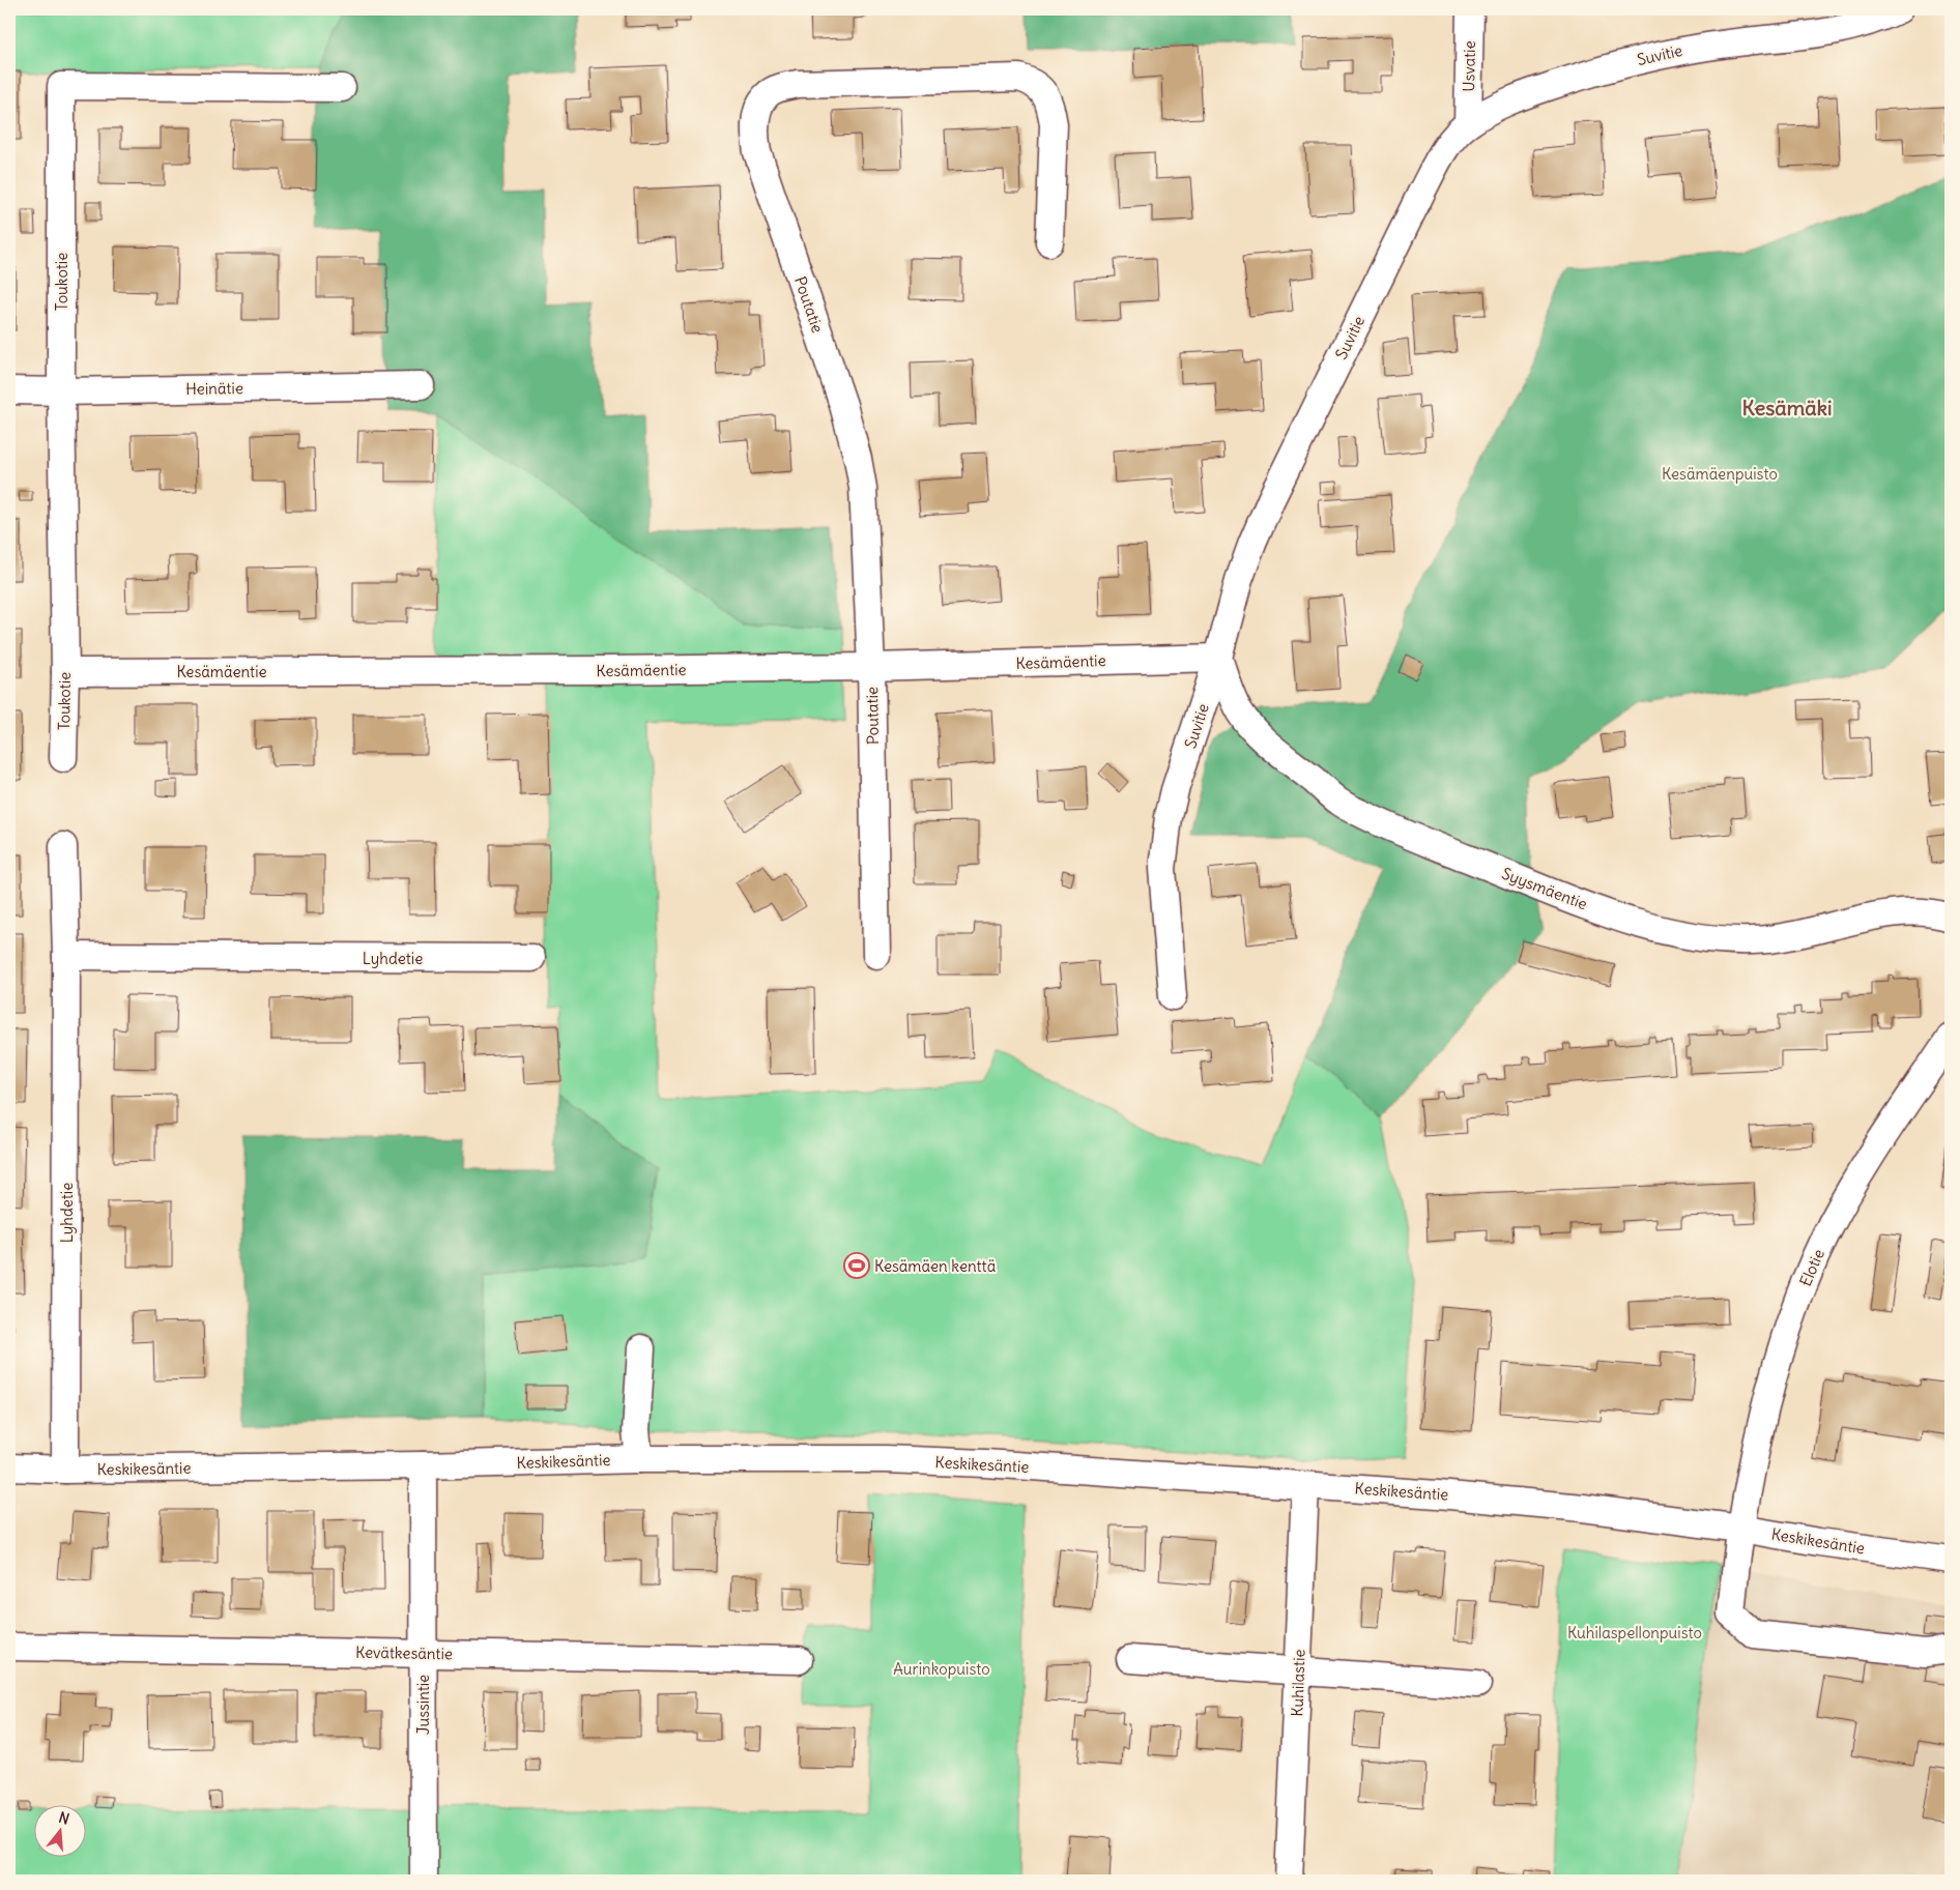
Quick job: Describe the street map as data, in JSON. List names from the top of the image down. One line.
{"streets":{"street":["Suvitie","Usvatie","Toukotie","Poutatie","Heinätie","Kesämäentie","Syysmäentie","Lyhdetie","Elotie","Keskikesäntie","Kevätkesäntie","Kuhilastie","Jussintie"]},"crossings":[["Suvitie","Usvatie"],["Suvitie","Kesämäentie"],["Suvitie","Syysmäentie"],["Toukotie","Heinätie"],["Toukotie","Kesämäentie"],["Poutatie","Kesämäentie"],["Kesämäentie","Syysmäentie"],["Lyhdetie","Keskikesäntie"],["Elotie","Keskikesäntie"],["Keskikesäntie","Kuhilastie"],["Keskikesäntie","Jussintie"],["Kevätkesäntie","Jussintie"]],"districts":["Kesämäki"],"parks":["Kesämäenpuisto","Kuhilaspellonpuisto","Aurinkopuisto"],"places":{"sports":["Kesämäen kenttä"]},"north":"top"}
